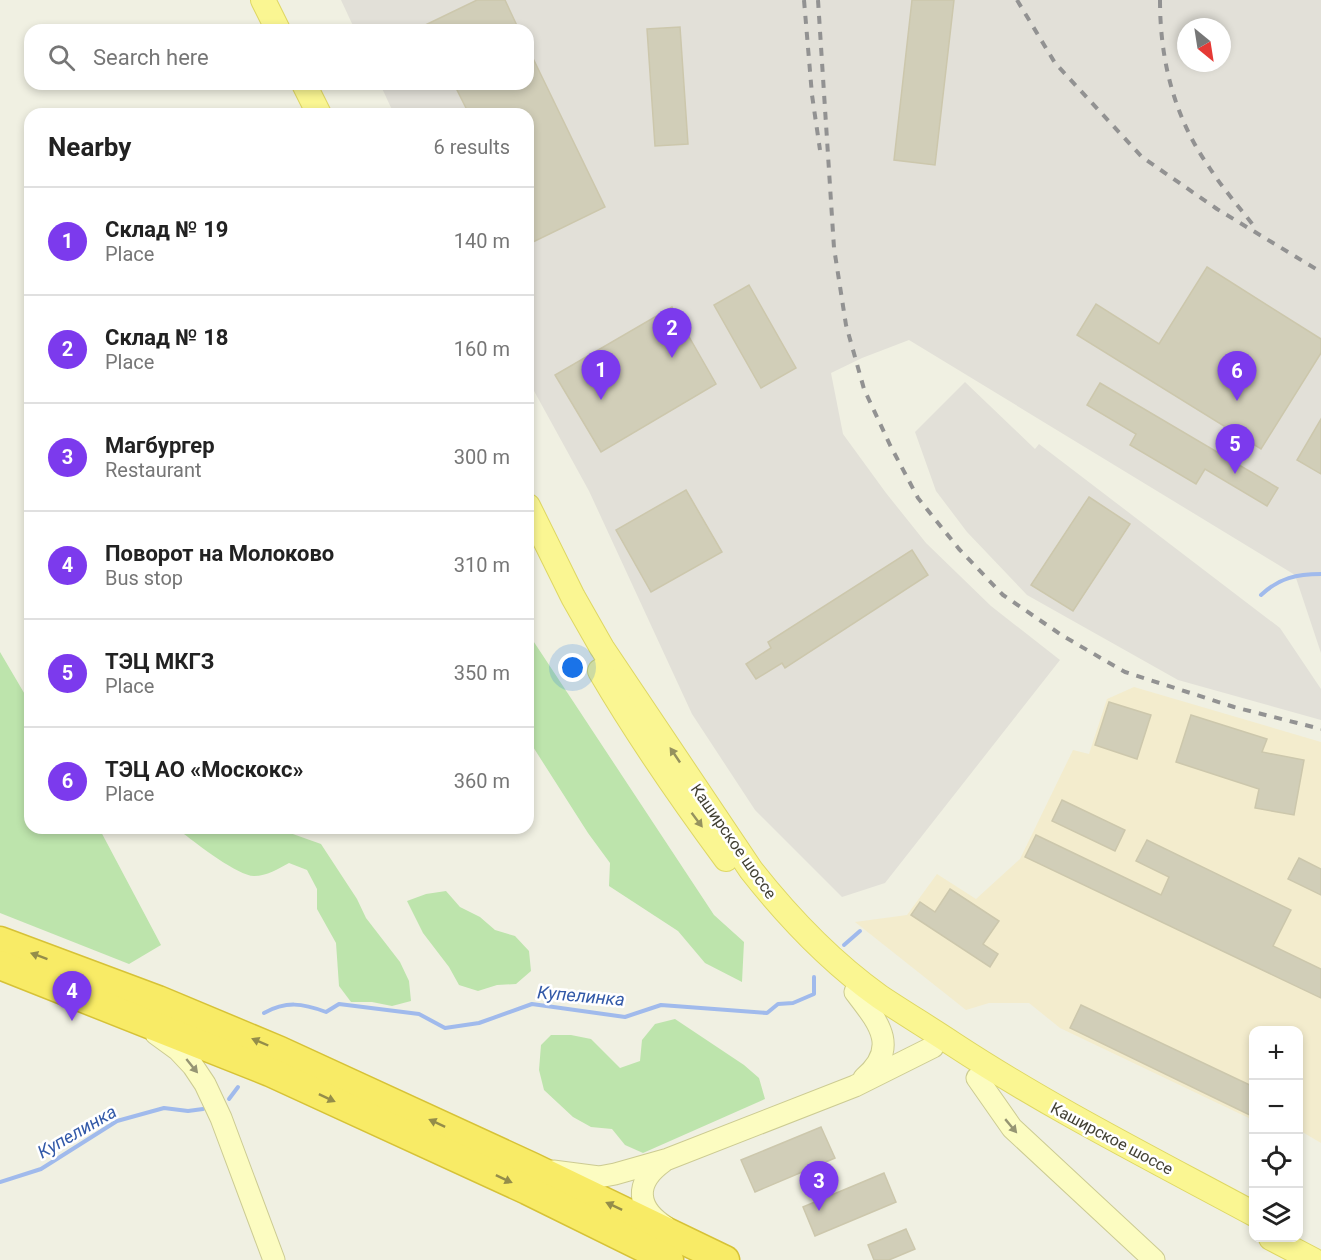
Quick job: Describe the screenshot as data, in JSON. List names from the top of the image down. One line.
{"streets":{"main road":["Каширское шоссе"]},"water":["Купелинка"],"north":"bottom right","page":{"search":"Search here","heading":["Nearby","6 results"],"list":[{"mark":"1","name":"Склад № 19","note":"Place","value":"140 m"},{"mark":"2","name":"Склад № 18","note":"Place","value":"160 m"},{"mark":"3","name":"Магбургер","note":"Restaurant","value":"300 m"},{"mark":"4","name":"Поворот на Молоково","note":"Bus stop","value":"310 m"},{"mark":"5","name":"ТЭЦ МКГЗ","note":"Place","value":"350 m"},{"mark":"6","name":"ТЭЦ АО «Москокс»","note":"Place","value":"360 m"}],"pins":["2","1","6","5","4","3"],"map_buttons":["+","−"]}}
